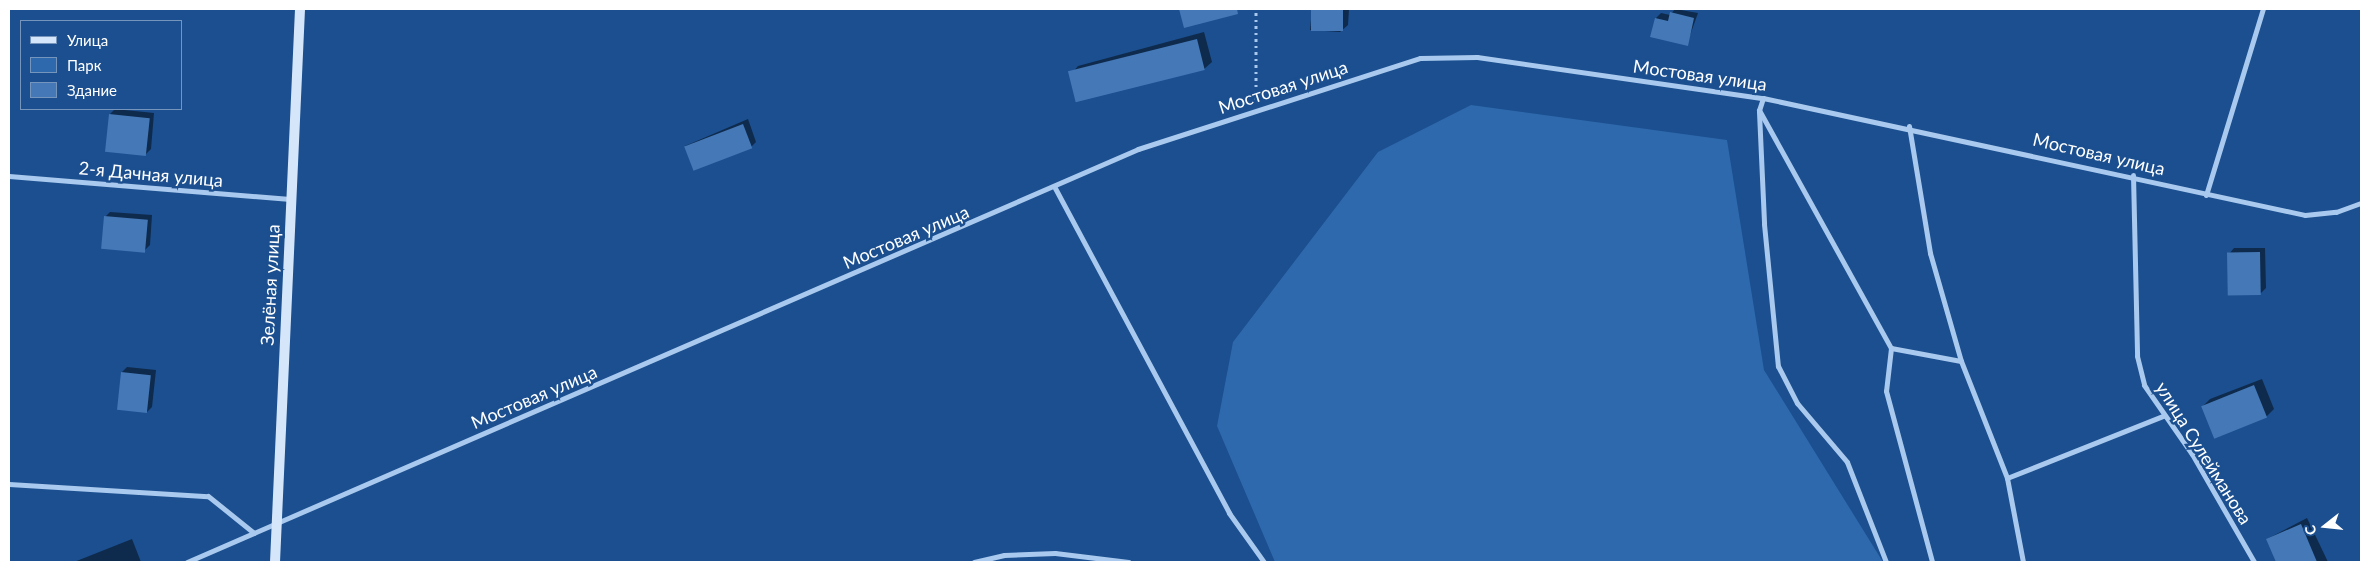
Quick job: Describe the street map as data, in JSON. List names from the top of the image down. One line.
{"streets":{"main road":["Зелёная улица"],"street":["Мостовая улица","2-я Дачная улица","улица Сулейманова"]},"crossings":[["Мостовая улица","Зелёная улица"],["Мостовая улица","улица Сулейманова"],["2-я Дачная улица","Зелёная улица"]],"legend":["Улица","Парк","Здание"],"north":"left"}
